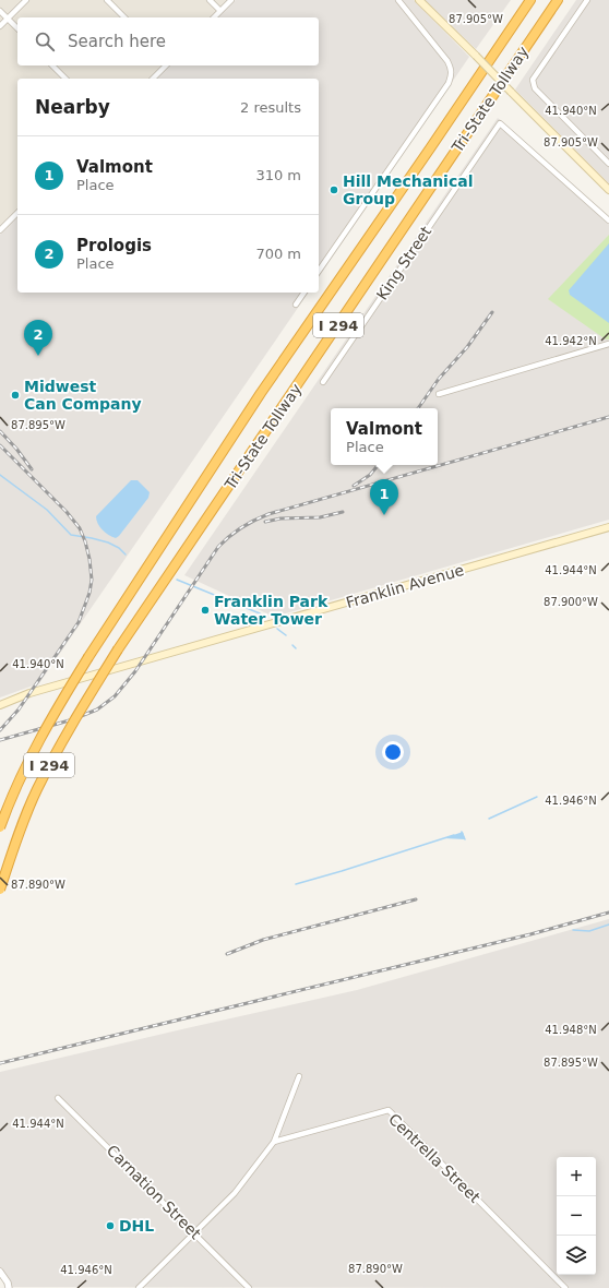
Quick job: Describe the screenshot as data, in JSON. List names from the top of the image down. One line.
{"streets":{"highway":["Tri-State Tollway","I 294"],"main road":["Franklin Avenue"],"street":["King Street","Centrella Street","Carnation Street"]},"places":["Hill Mechanical Group","Midwest Can Company","Franklin Park Water Tower","DHL"],"page":{"search":"Search here","heading":["Nearby","2 results"],"list":[{"mark":"1","name":"Valmont","note":"Place","value":"310 m"},{"mark":"2","name":"Prologis","note":"Place","value":"700 m"}],"pins":["2","1"],"popup":["Valmont","Place"],"map_buttons":["+","−"]},"coordinates":["87.905°W","41.940°N","41.942°N","87.895°W","41.944°N","87.900°W","41.946°N","87.890°W","41.948°N"]}
